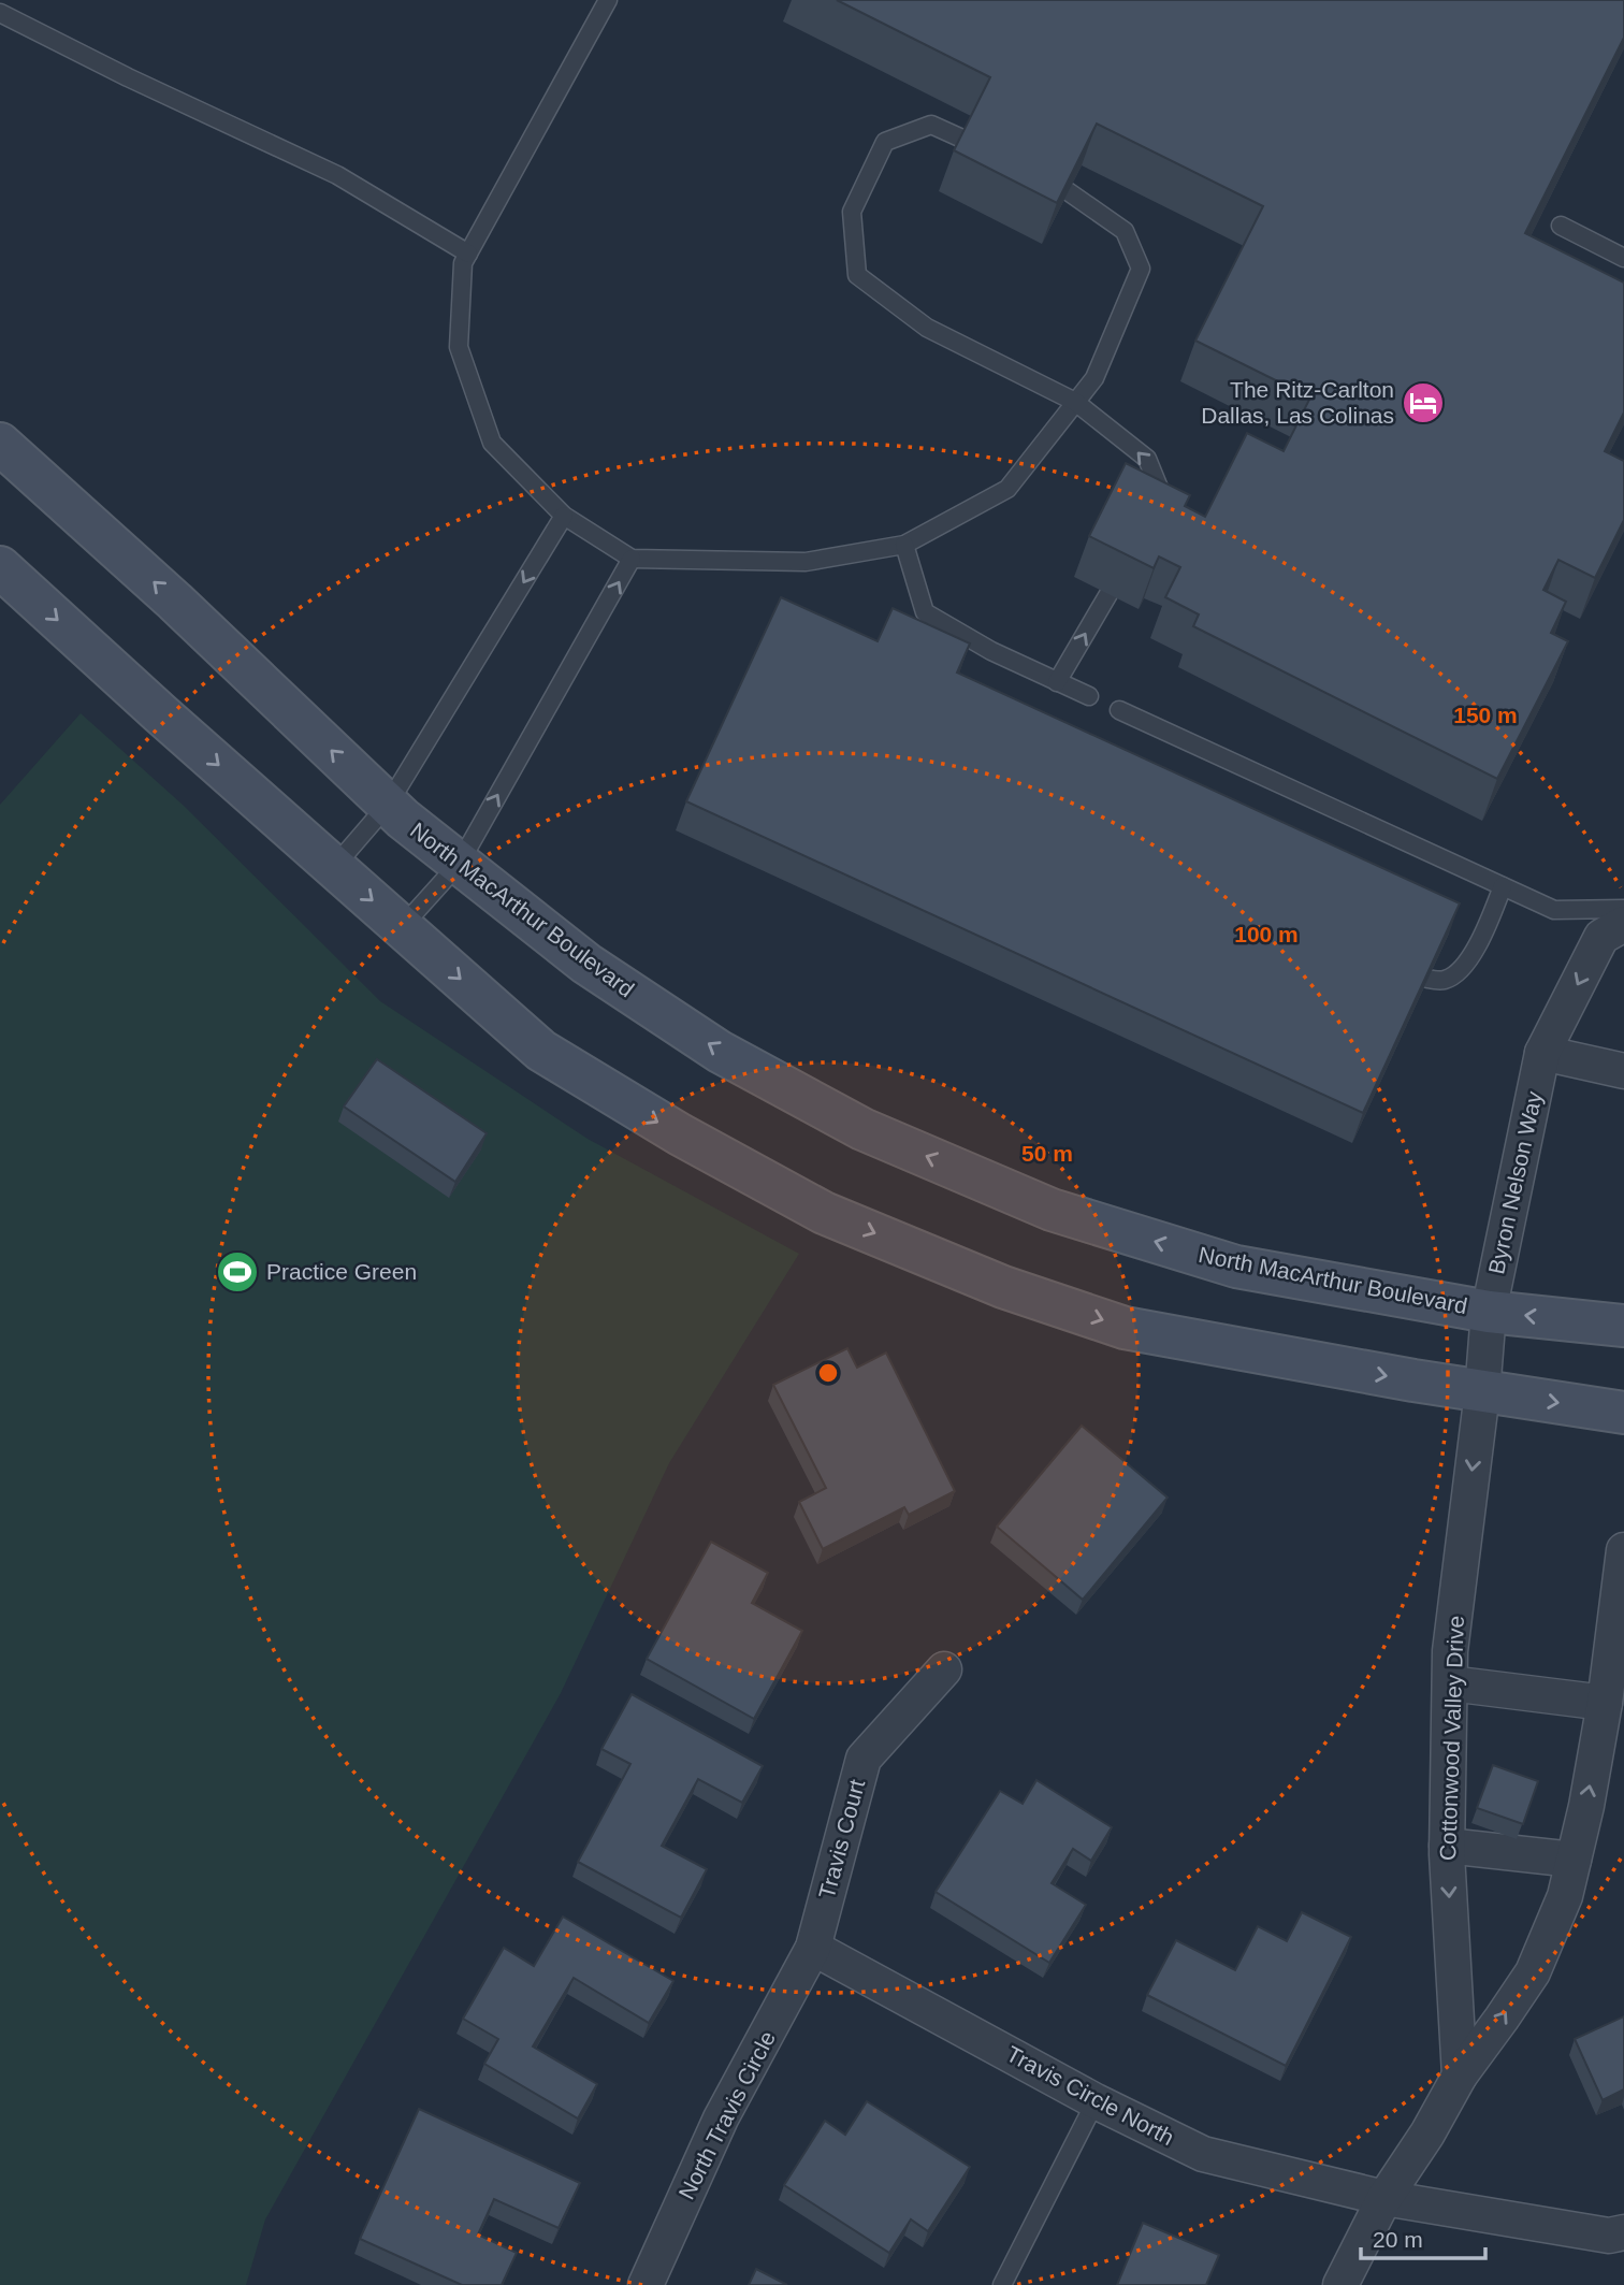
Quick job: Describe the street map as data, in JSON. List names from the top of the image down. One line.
{"streets":{"main road":["North MacArthur Boulevard"],"street":["Byron Nelson Way","Cottonwood Valley Drive","Travis Court","Travis Circle North","North Travis Circle"]},"crossings":[["North MacArthur Boulevard","Byron Nelson Way"],["North MacArthur Boulevard","Cottonwood Valley Drive"],["Byron Nelson Way","Cottonwood Valley Drive"],["Travis Court","Travis Circle North"],["Travis Court","North Travis Circle"],["Travis Circle North","North Travis Circle"]],"one_way":["Byron Nelson Way","Cottonwood Valley Drive"],"places":{"hotel":["The Ritz-Carlton Dallas, Las Colinas"],"sports":["Practice Green"]},"scale_bar":"20 m","rings":["150 m","100 m","50 m"]}
